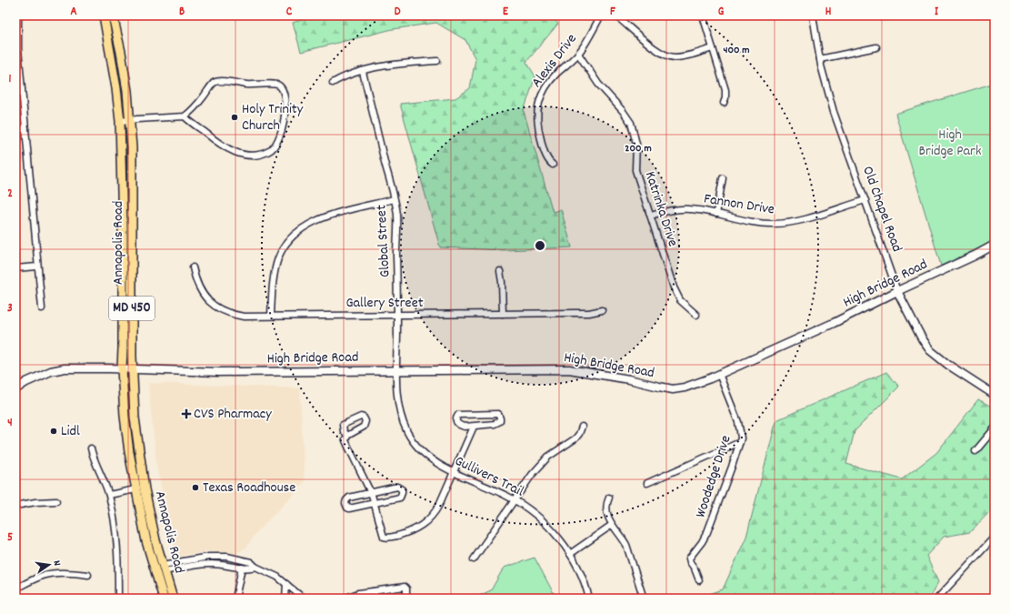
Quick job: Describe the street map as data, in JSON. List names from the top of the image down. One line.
{"streets":{"main road":["Annapolis Road","MD 450"],"street":["Alexis Drive","Fannon Drive","Katrinka Drive","Old Chapel Road","Global Street","High Bridge Road","Gallery Street","Gullivers Trail","Woodedge Drive"]},"crossings":[["Alexis Drive","Katrinka Drive"],["Fannon Drive","Katrinka Drive"],["Fannon Drive","Old Chapel Road"],["Old Chapel Road","High Bridge Road"],["Global Street","High Bridge Road"],["Global Street","Gallery Street"],["Global Street","Gullivers Trail"],["Annapolis Road","High Bridge Road"],["High Bridge Road","Gullivers Trail"],["High Bridge Road","Woodedge Drive"]],"parks":["High Bridge Park"],"places":{"other":["Holy Trinity Church","Lidl","Texas Roadhouse"],"health":["CVS Pharmacy"]},"north":"right","grid":{"columns":["A","B","C","D","E","F","G","H","I"],"rows":["1","2","3","4","5"]},"rings":["400 m","200 m"]}
